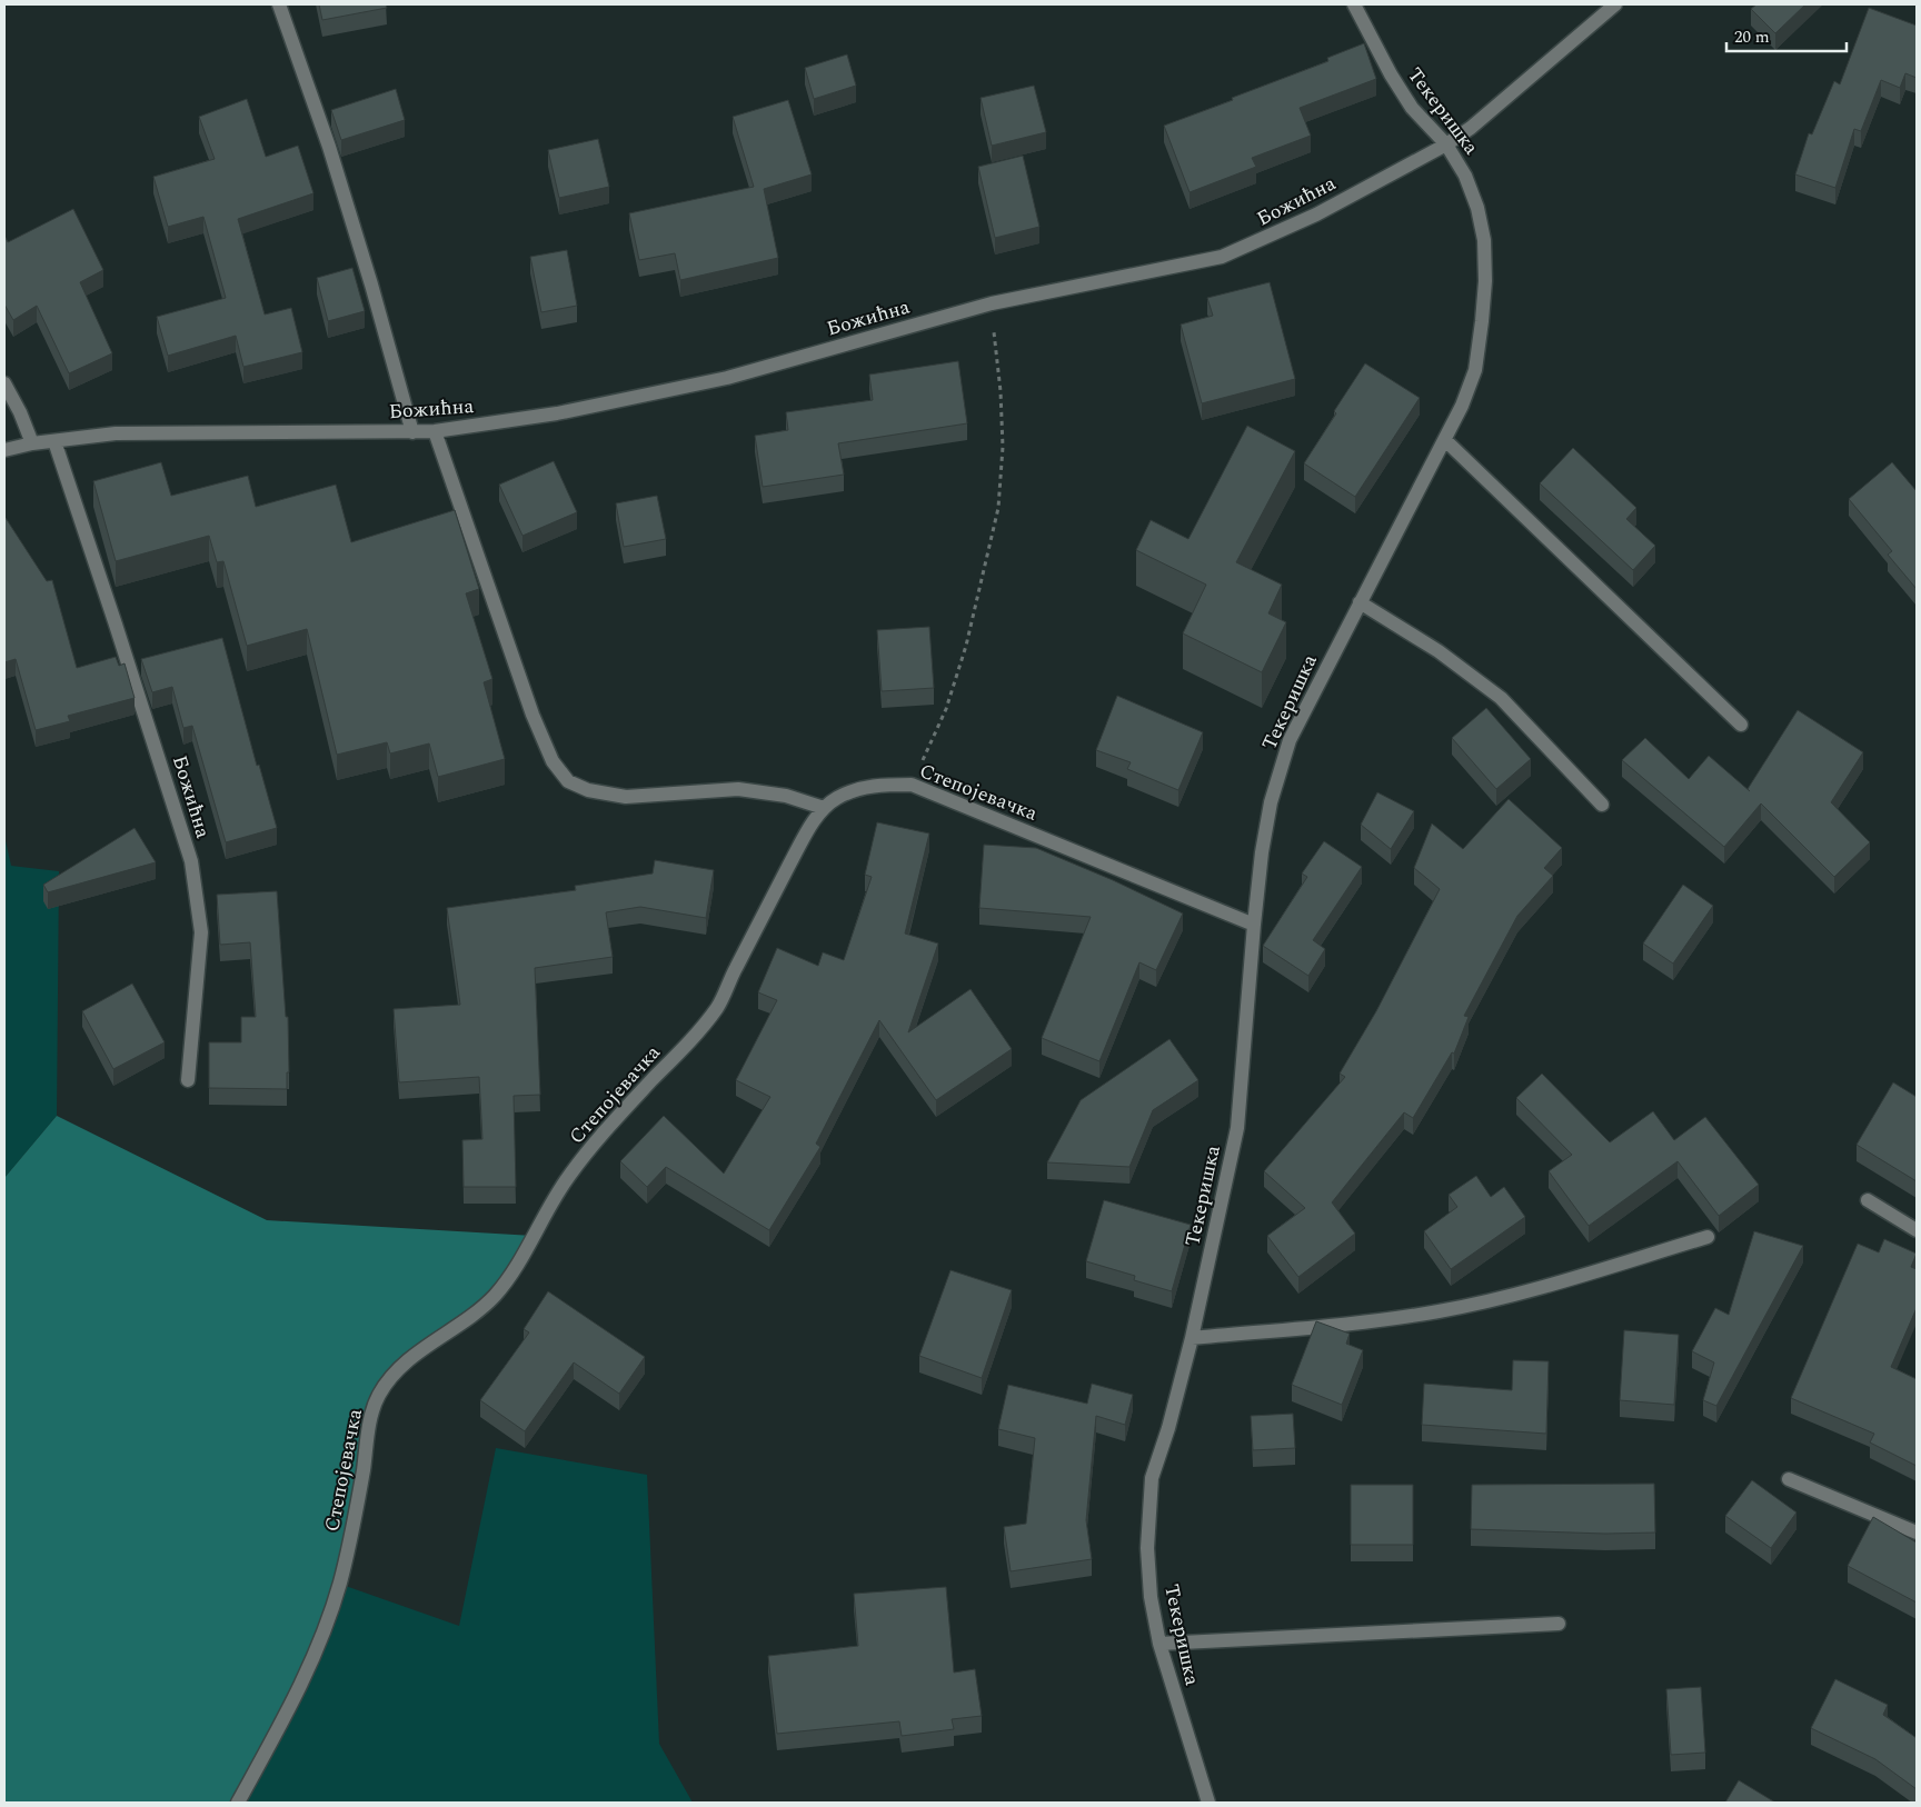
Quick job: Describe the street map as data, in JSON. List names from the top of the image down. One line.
{"streets":{"street":["Текеришка","Божићна","Степојевачка"]},"crossings":[["Текеришка","Божићна"],["Текеришка","Степојевачка"]],"scale_bar":"20 m"}
